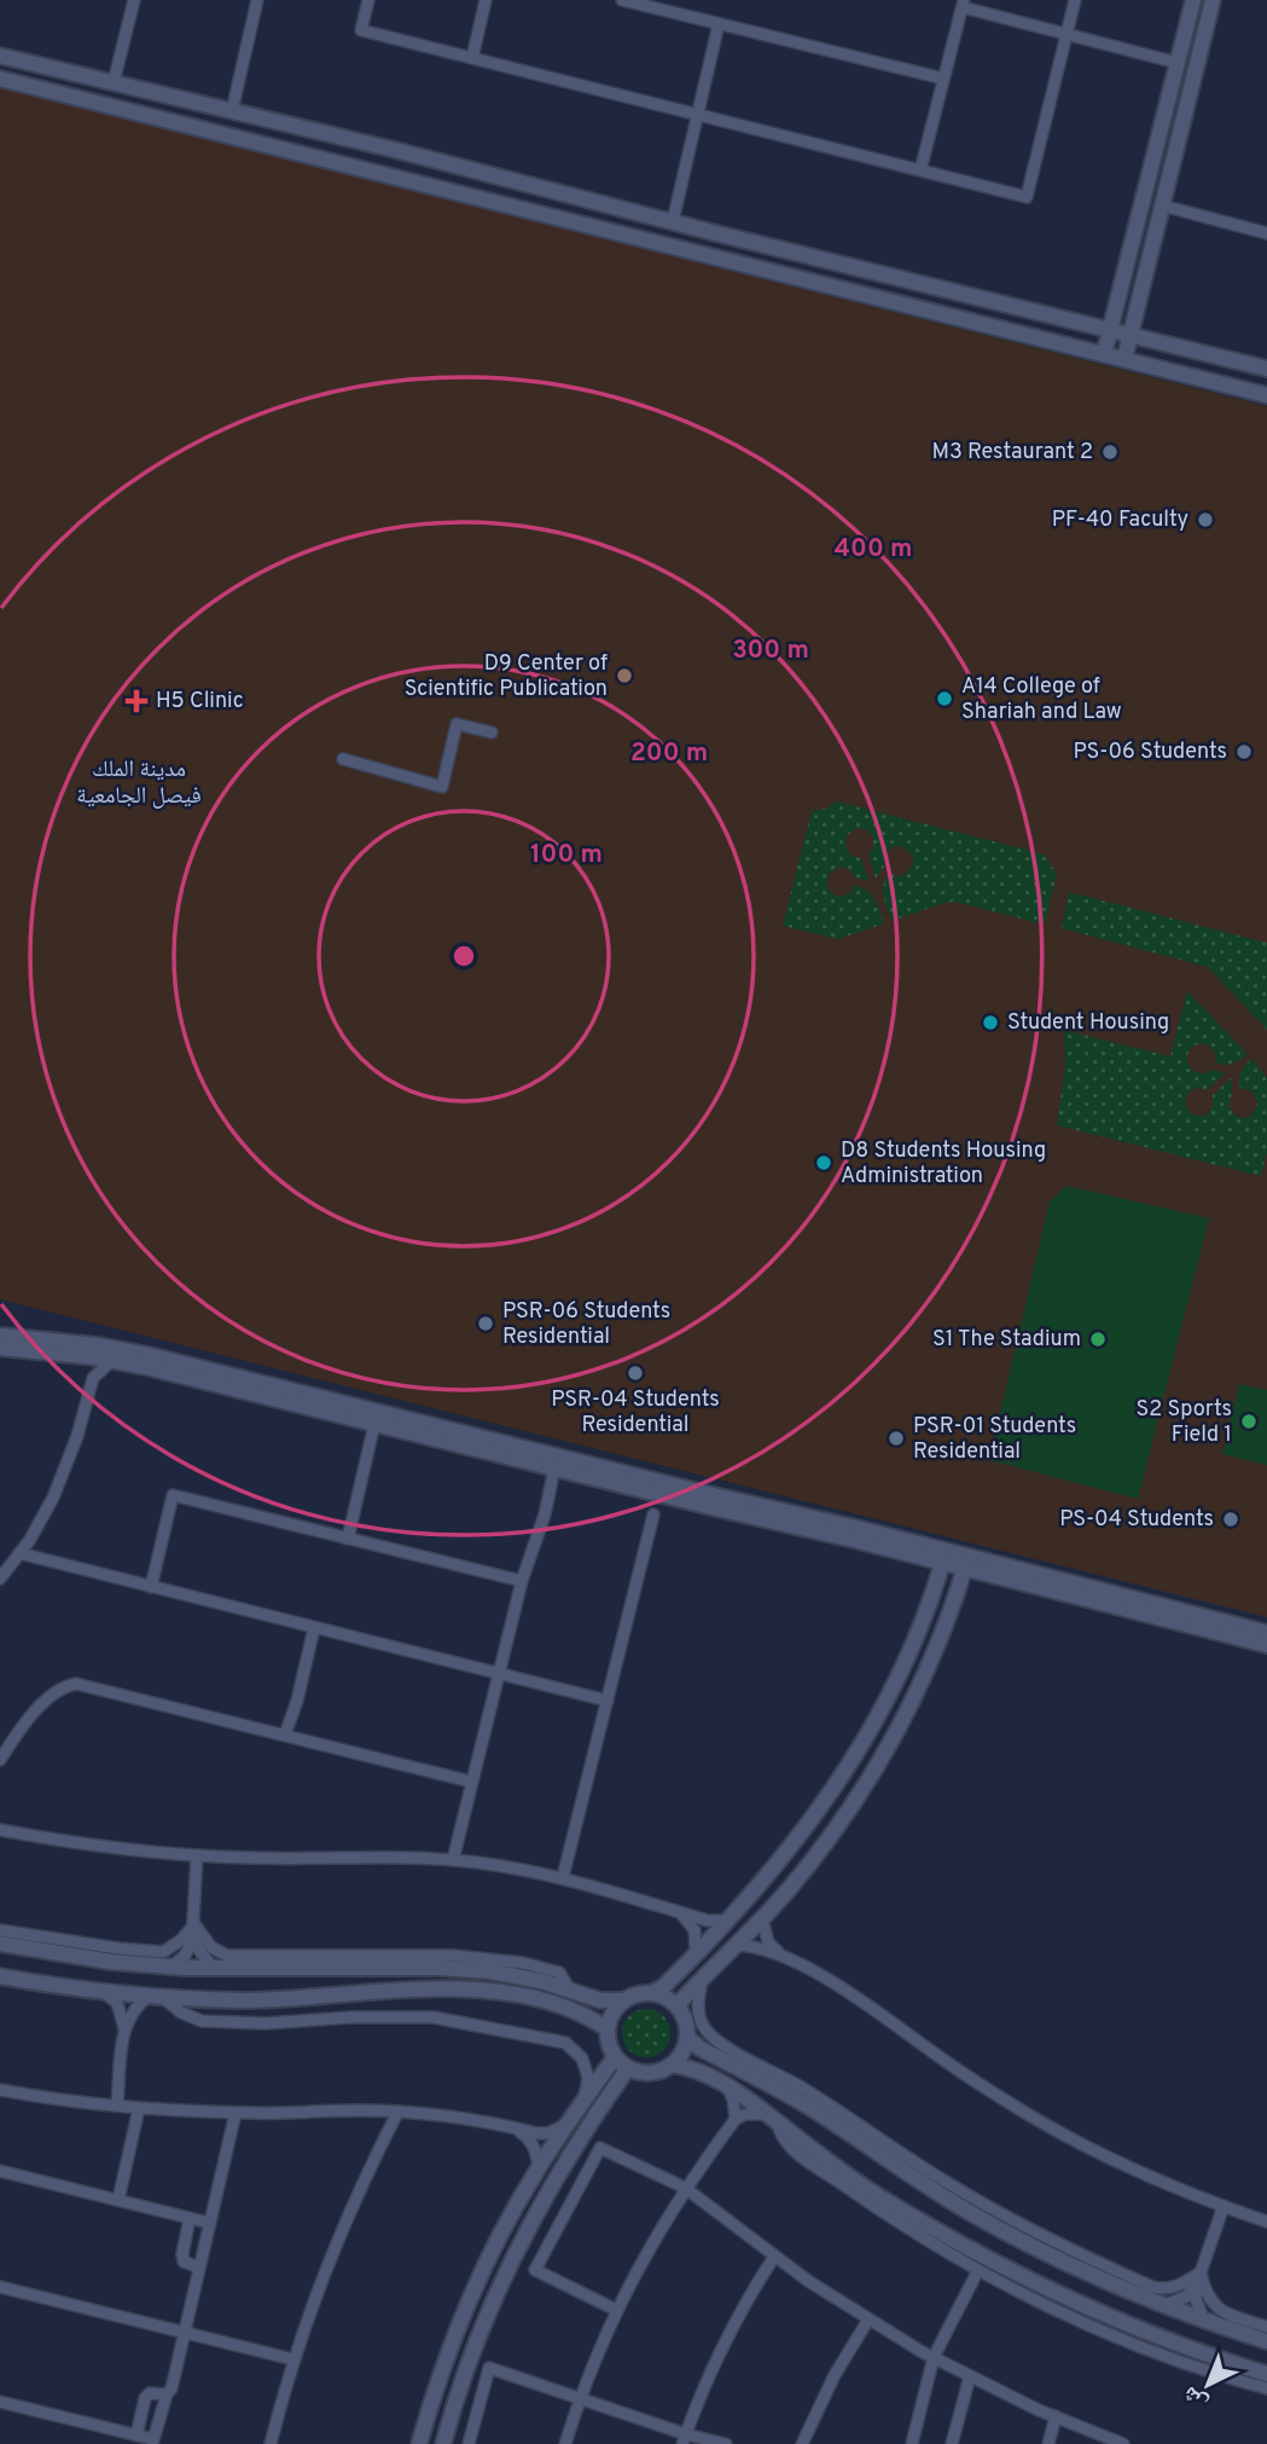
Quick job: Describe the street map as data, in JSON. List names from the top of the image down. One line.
{"districts":["مدينة الملك فيصل الجامعية"],"places":{"other":["M3 Restaurant 2","PF-40 Faculty","D9 Center of Scientific Publication","A14 College of Shariah and Law","PS-06 Students","Student Housing","D8 Students Housing Administration","PSR-06 Students Residential","S1 The Stadium","PSR-04 Students Residential","S2 Sports Field 1","PSR-01 Students Residential","PS-04 Students"],"health":["H5 Clinic"]},"north":"bottom left","rings":["400 m","300 m","200 m","100 m"]}
